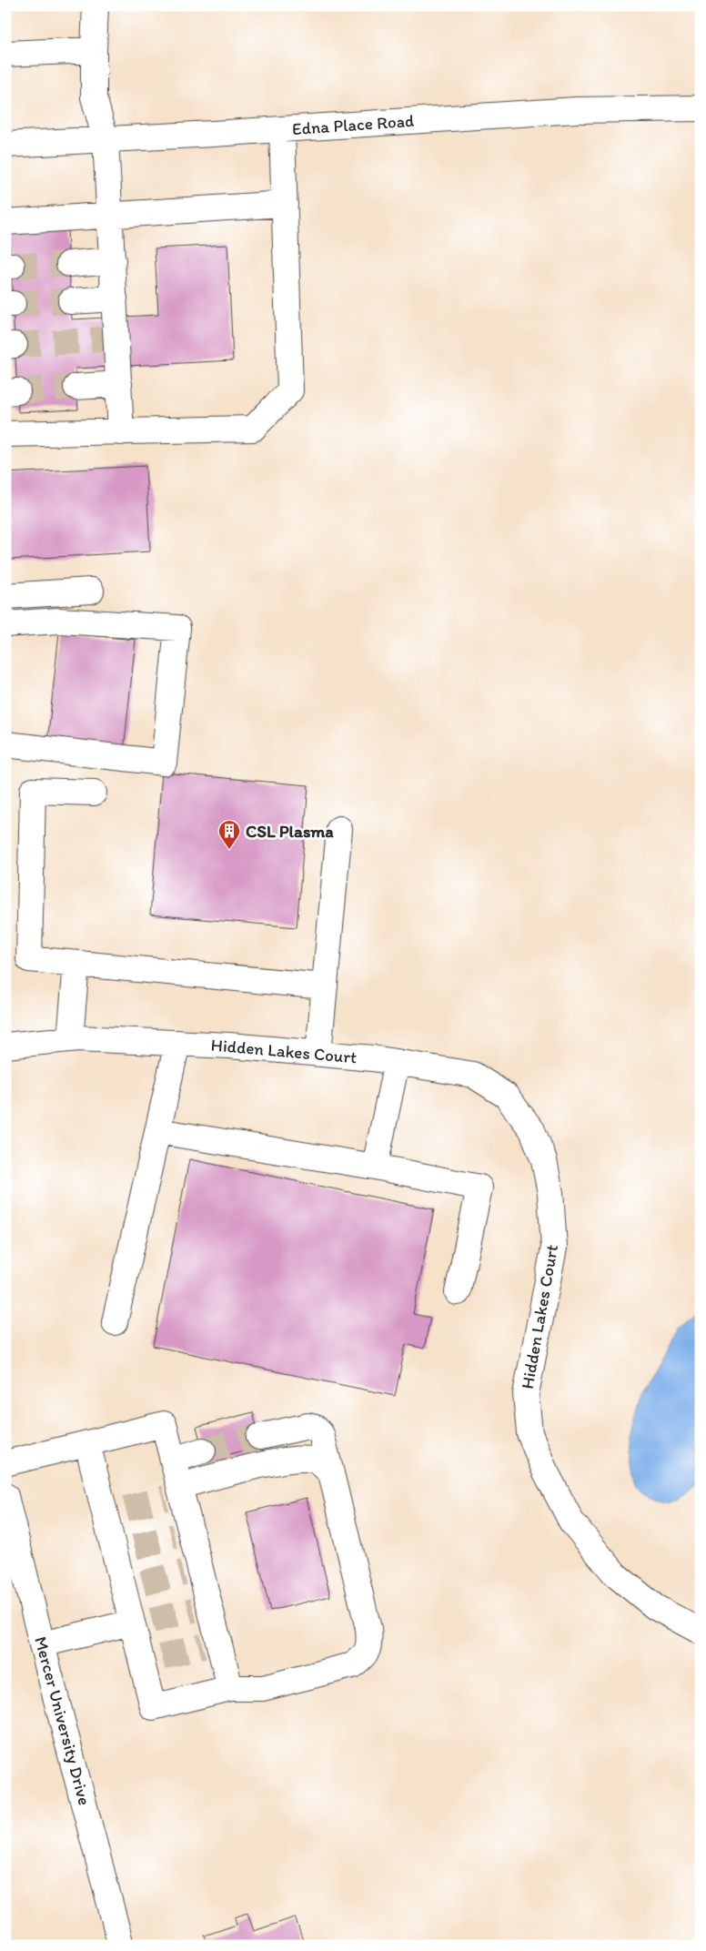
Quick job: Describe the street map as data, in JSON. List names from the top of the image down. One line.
{"streets":{"street":["Edna Place Road","Hidden Lakes Court","Mercer University Drive"]},"places":{"building":["CSL Plasma"]}}
